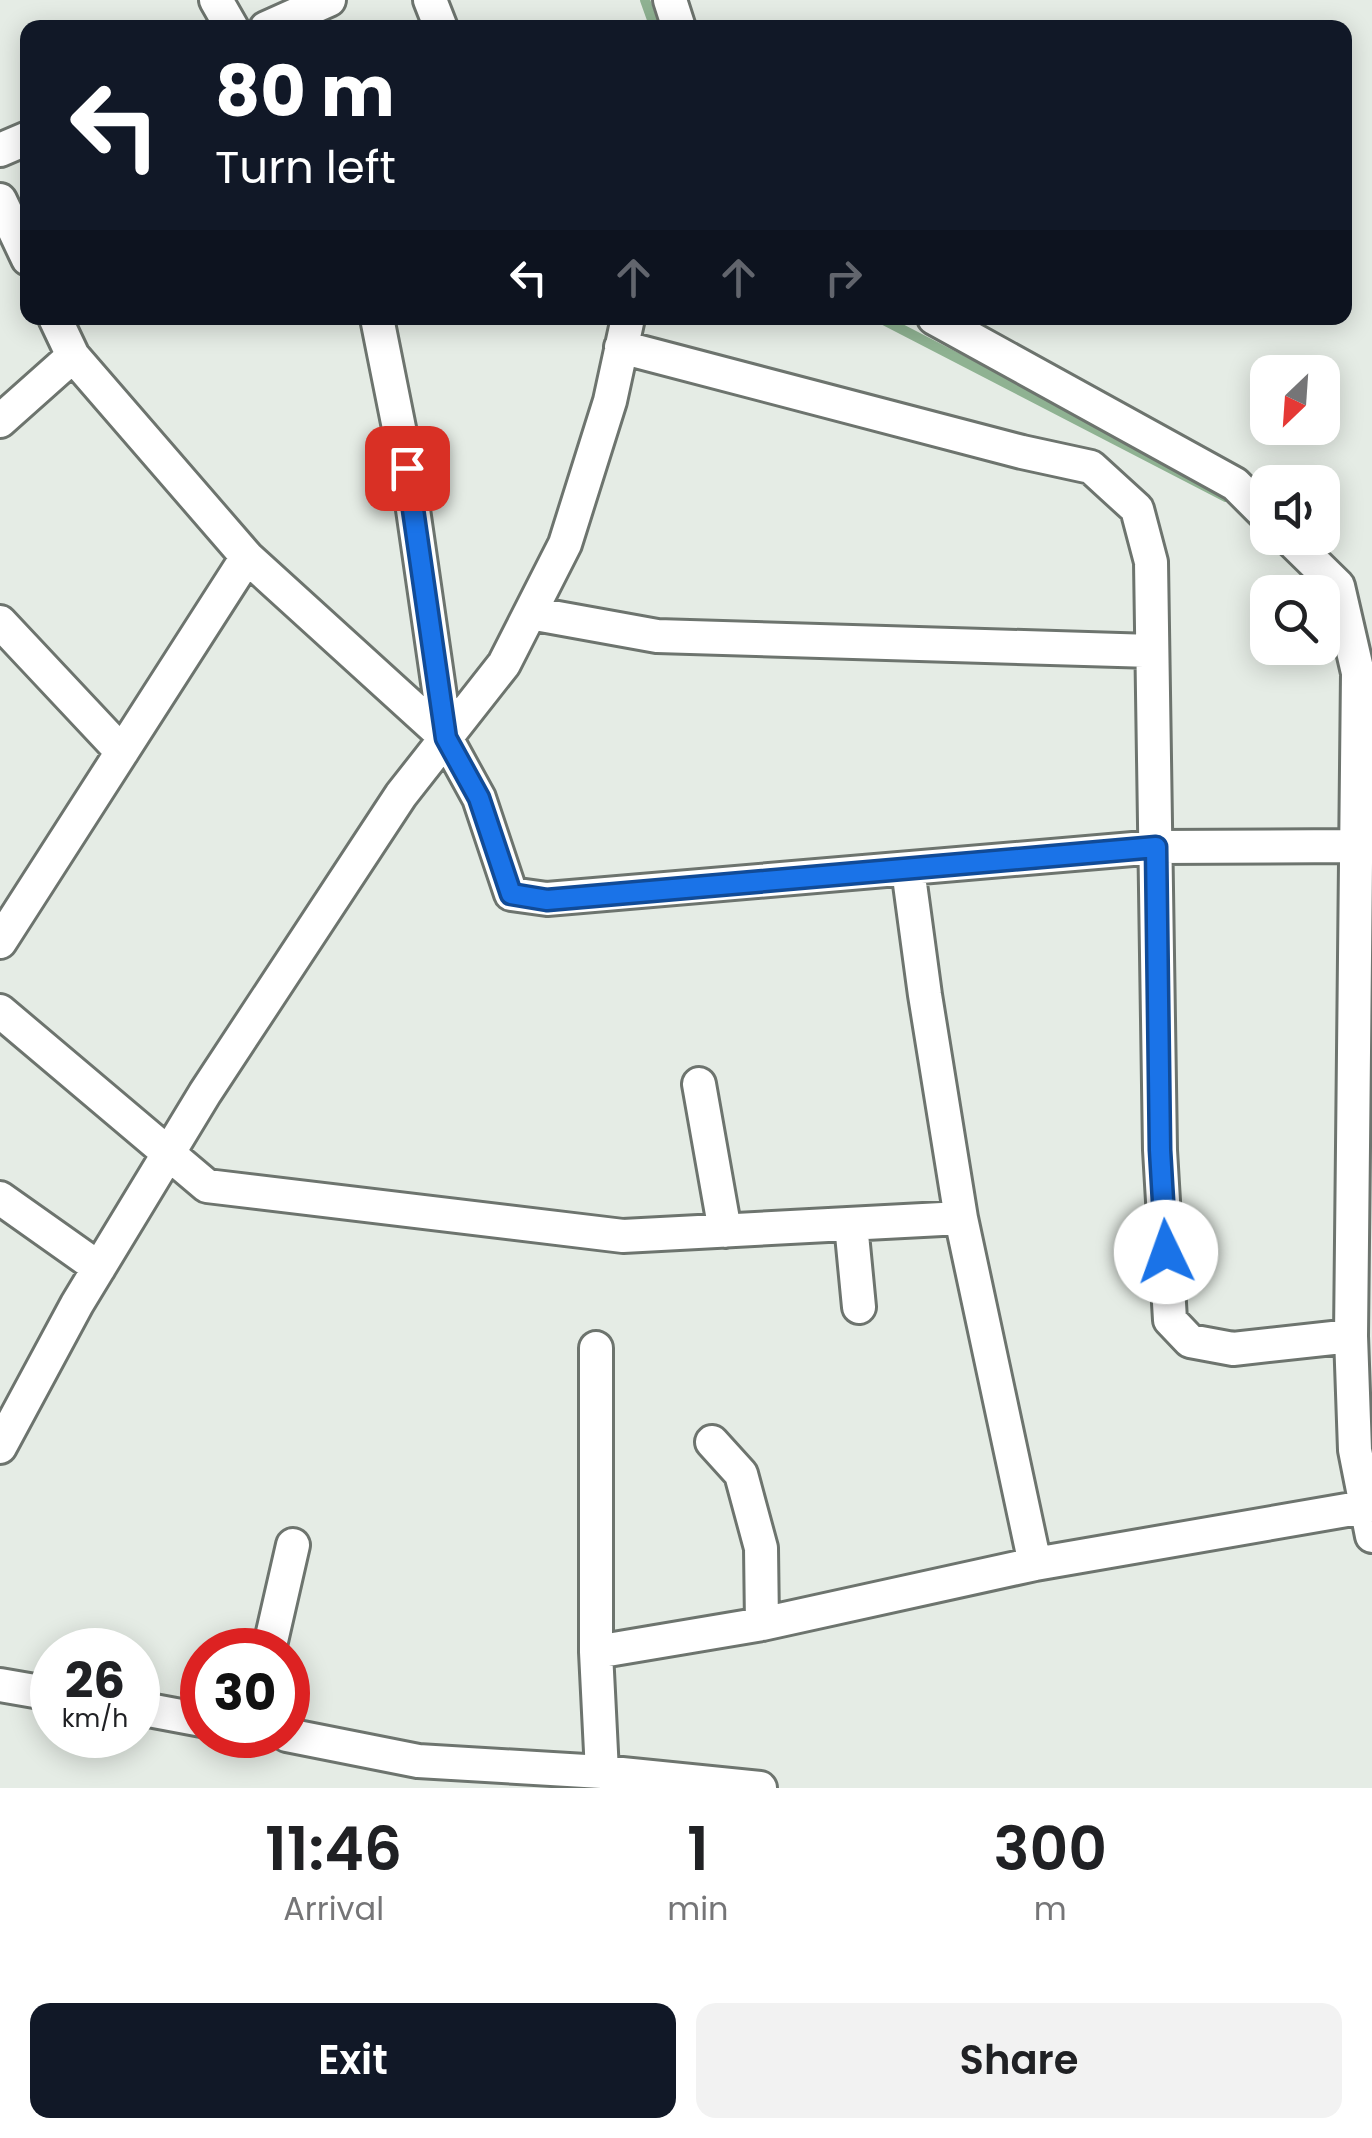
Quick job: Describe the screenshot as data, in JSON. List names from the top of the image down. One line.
{"north":"bottom left","page":{"turn":["80 m","Turn left"],"speed":"26 km/h","limit":"30","eta":["11:46","Arrival","1","min","300","m"],"buttons":["Exit","Share"]}}
